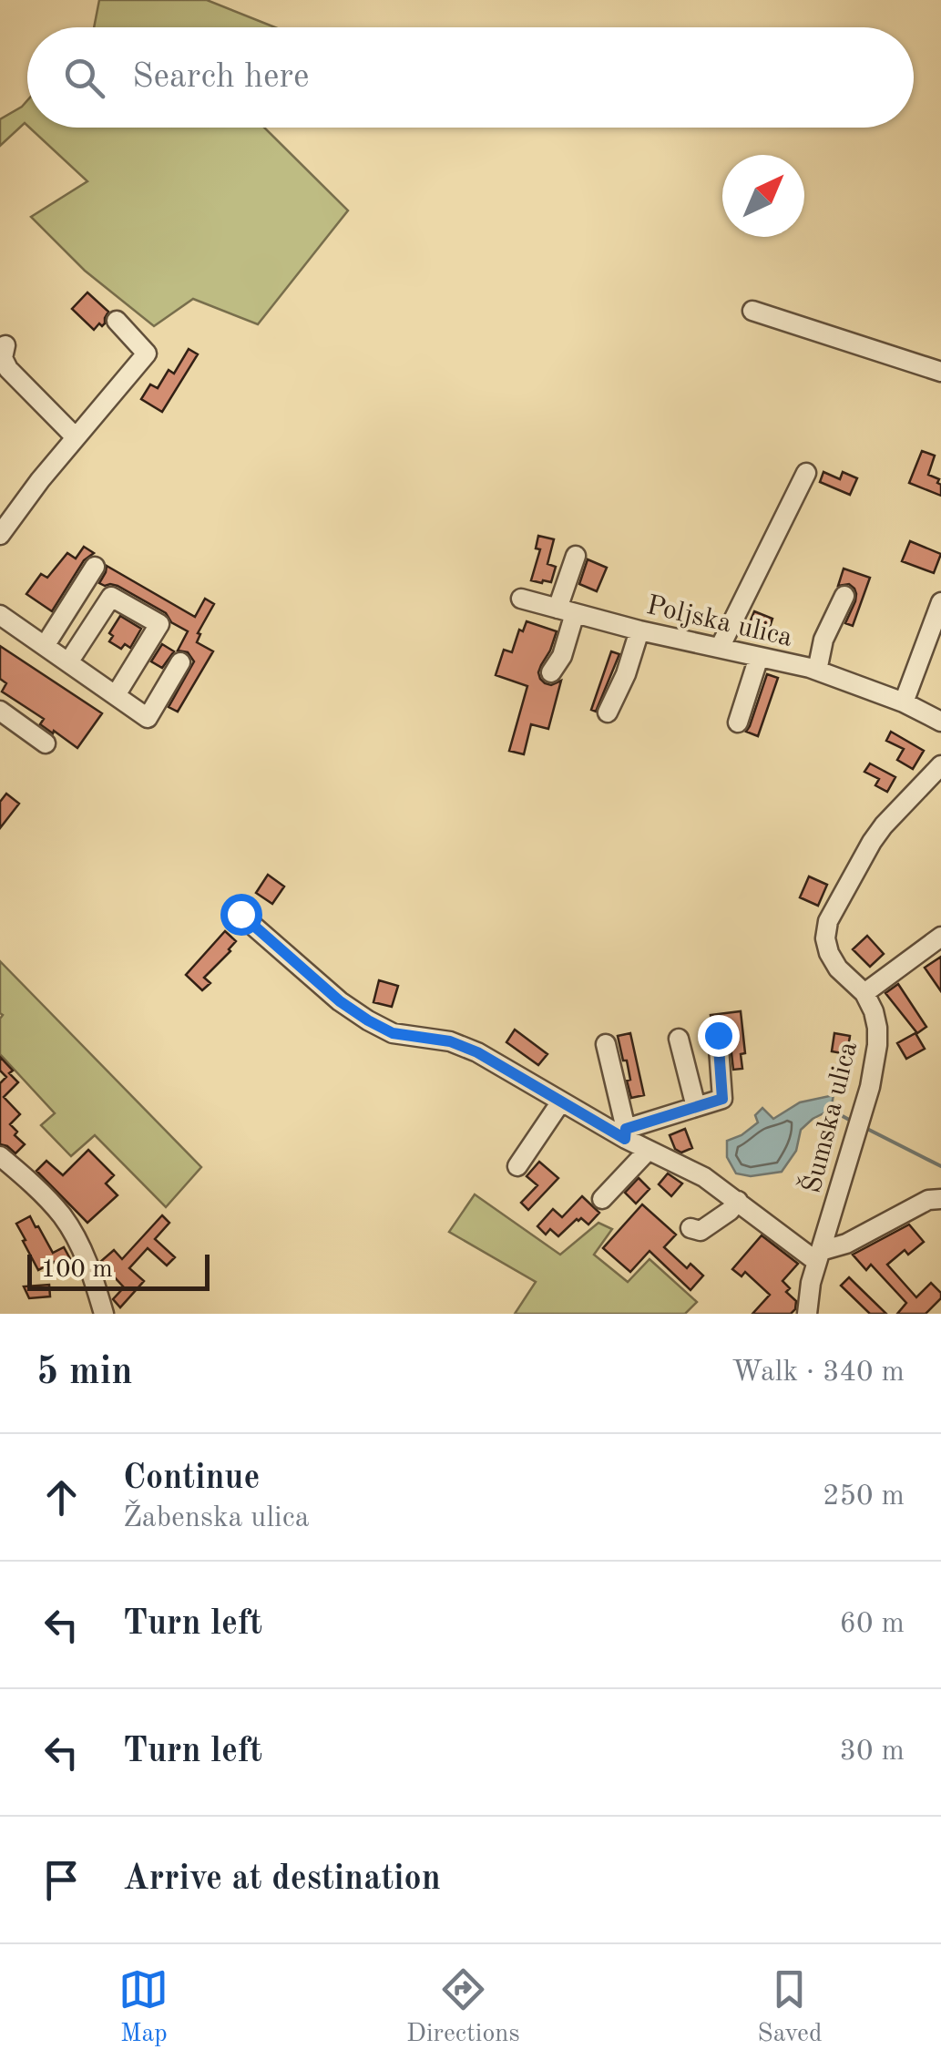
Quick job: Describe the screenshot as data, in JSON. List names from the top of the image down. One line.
{"streets":{"street":["Poljska ulica","Šumska ulica"]},"scale_bar":"100 m","north":"top right","page":{"search":"Search here","scale":"100 m","heading":["5 min","Walk · 340 m"],"list":[["Continue","Žabenska ulica","250 m"],["Turn left","60 m"],["Turn left","30 m"],"Arrive at destination"],"nav":["Map","Directions","Saved"]}}
